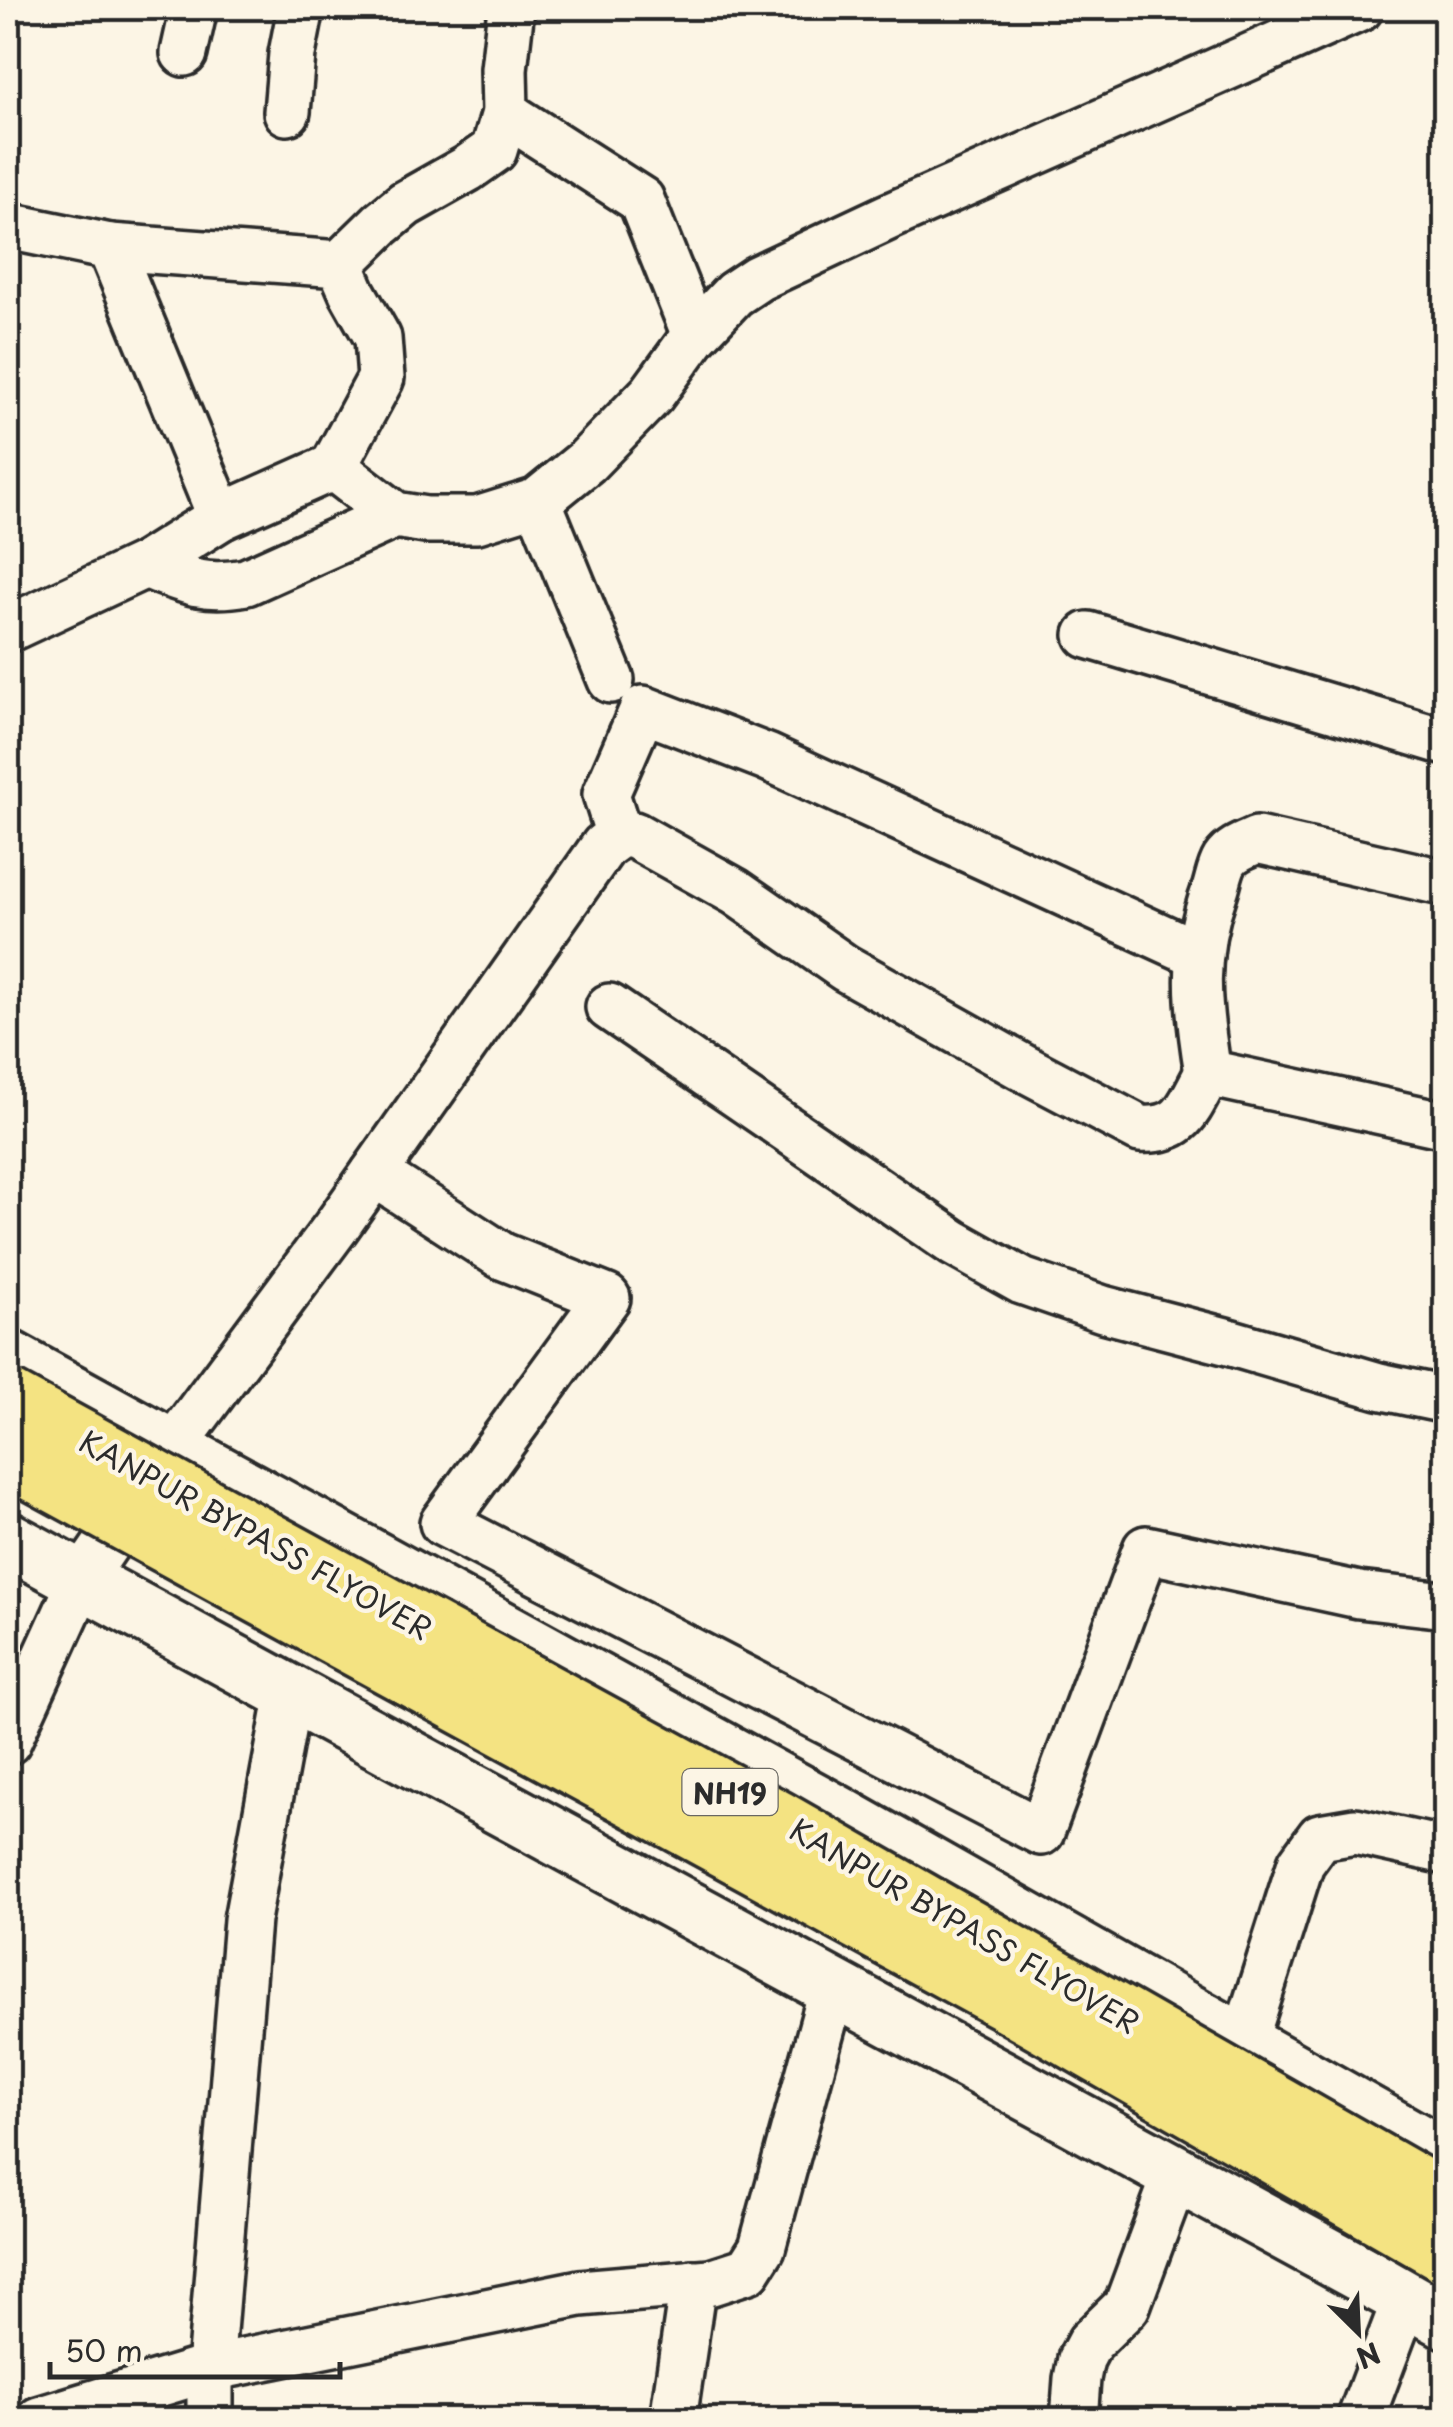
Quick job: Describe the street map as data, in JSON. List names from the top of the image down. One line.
{"streets":{"highway":["KANPUR BYPASS FLYOVER","NH19"]},"scale_bar":"50 m","north":"bottom right"}
